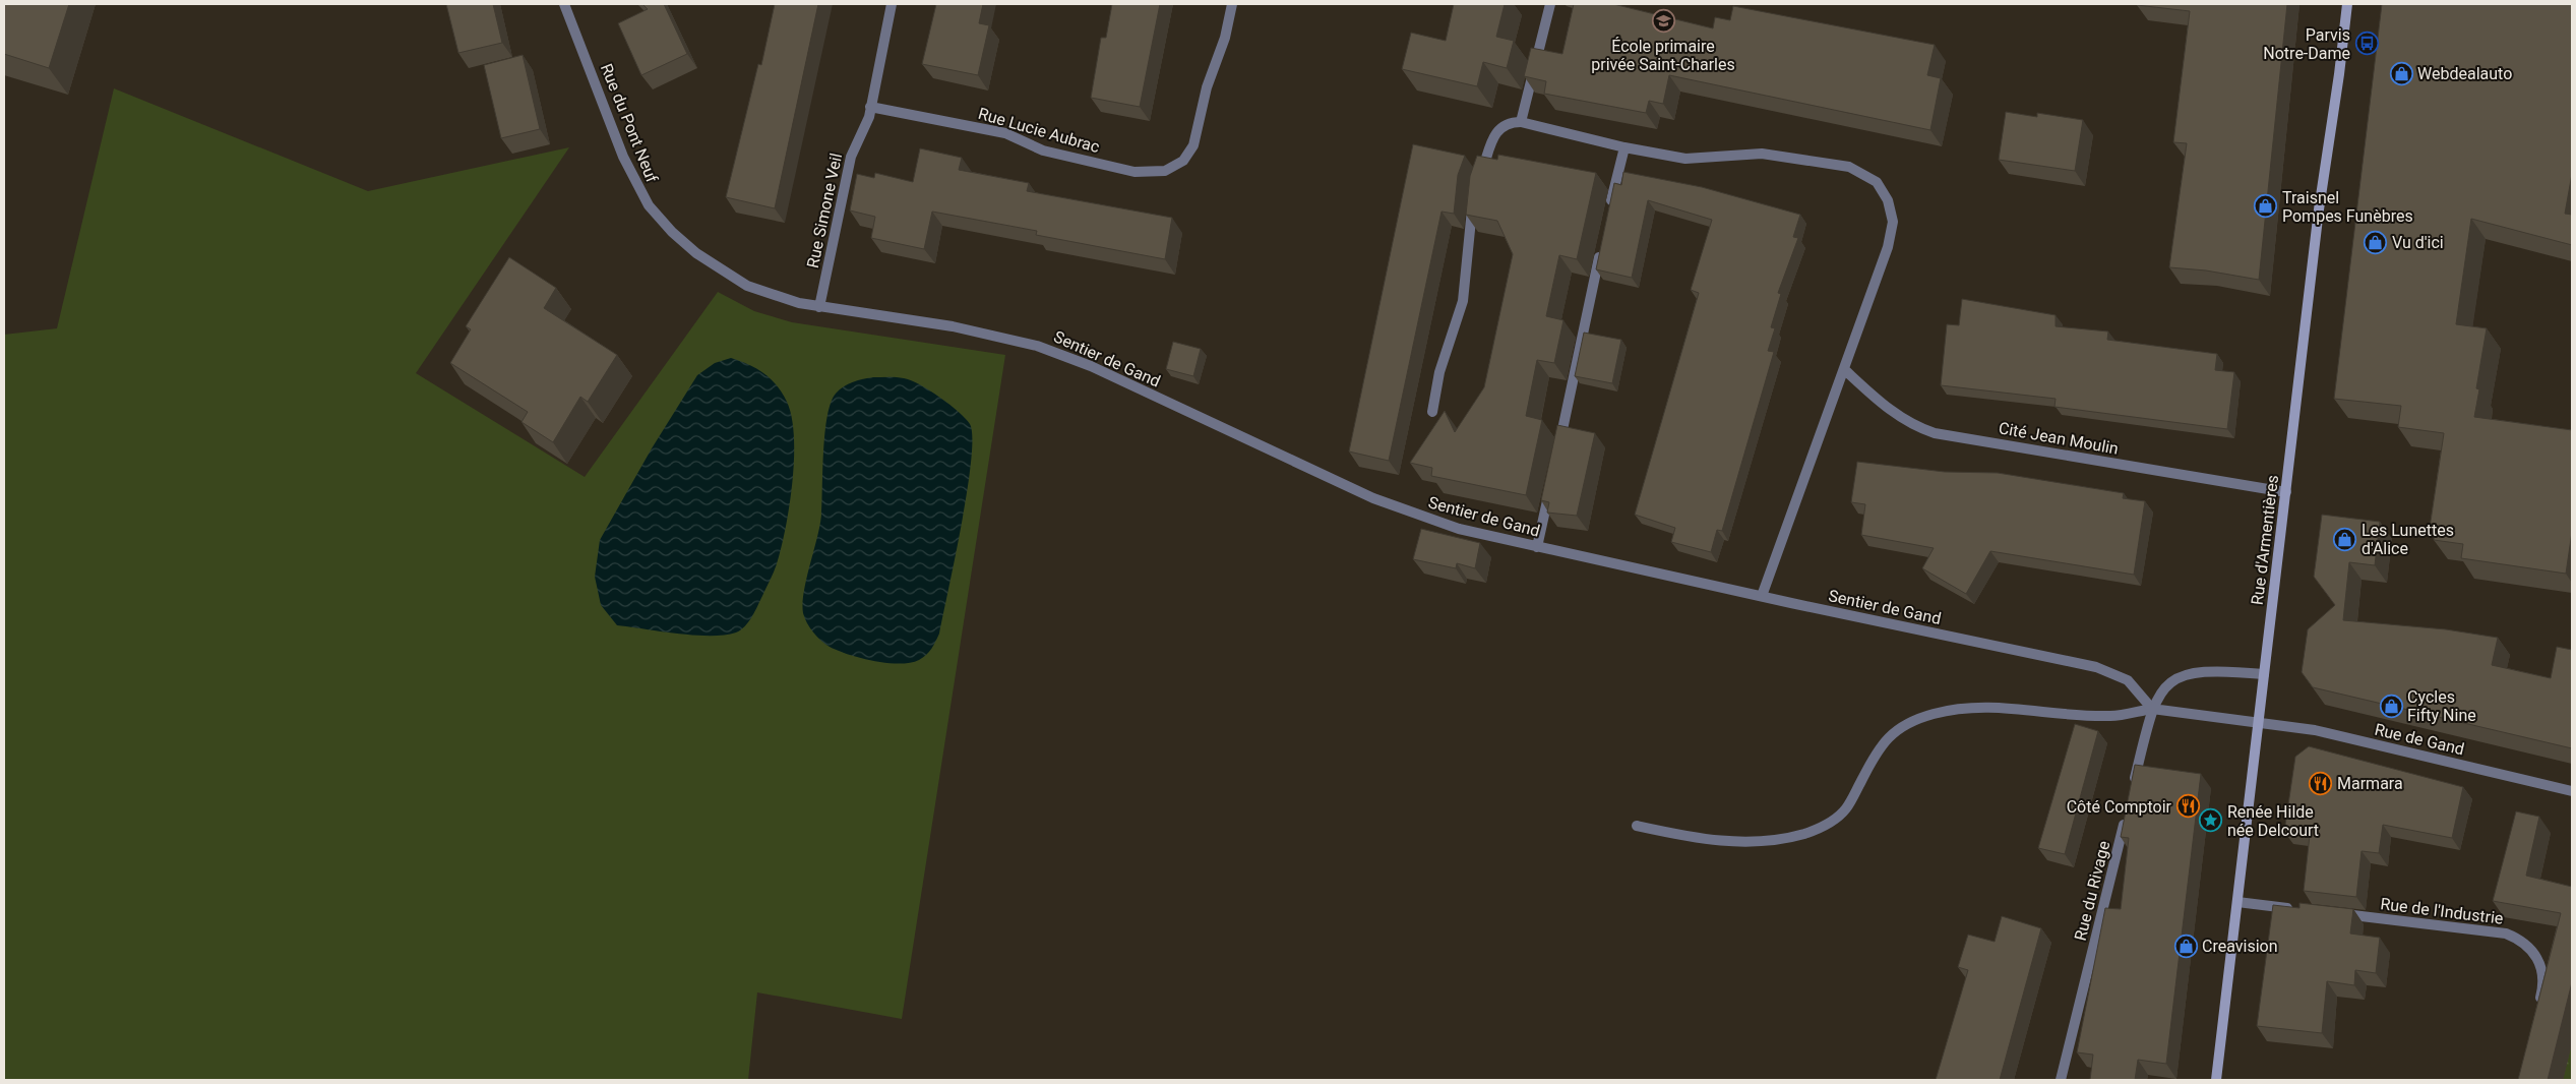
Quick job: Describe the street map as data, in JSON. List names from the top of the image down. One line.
{"streets":{"main road":["Rue d'Armentières"],"street":["Rue du Pont Neuf","Rue Lucie Aubrac","Rue Simone Veil","Sentier de Gand","Cité Jean Moulin","Rue de Gand","Rue du Rivage","Rue de l'Industrie"]},"crossings":[["Rue du Pont Neuf","Rue Simone Veil"],["Rue du Pont Neuf","Sentier de Gand"],["Rue Lucie Aubrac","Rue Simone Veil"],["Rue Simone Veil","Sentier de Gand"],["Cité Jean Moulin","Rue d'Armentières"],["Rue d'Armentières","Rue de Gand"]],"places":{"school or university":["École primaire privée Saint-Charles"],"bus stop":["Parvis Notre-Dame"],"shop":["Webdealauto","Traisnel Pompes Funèbres","Vu d'ici","Les Lunettes d'Alice","Cycles Fifty Nine","Creavision"],"restaurant":["Marmara","Côté Comptoir"],"place":["Renée Hilde née Delcourt"]}}
